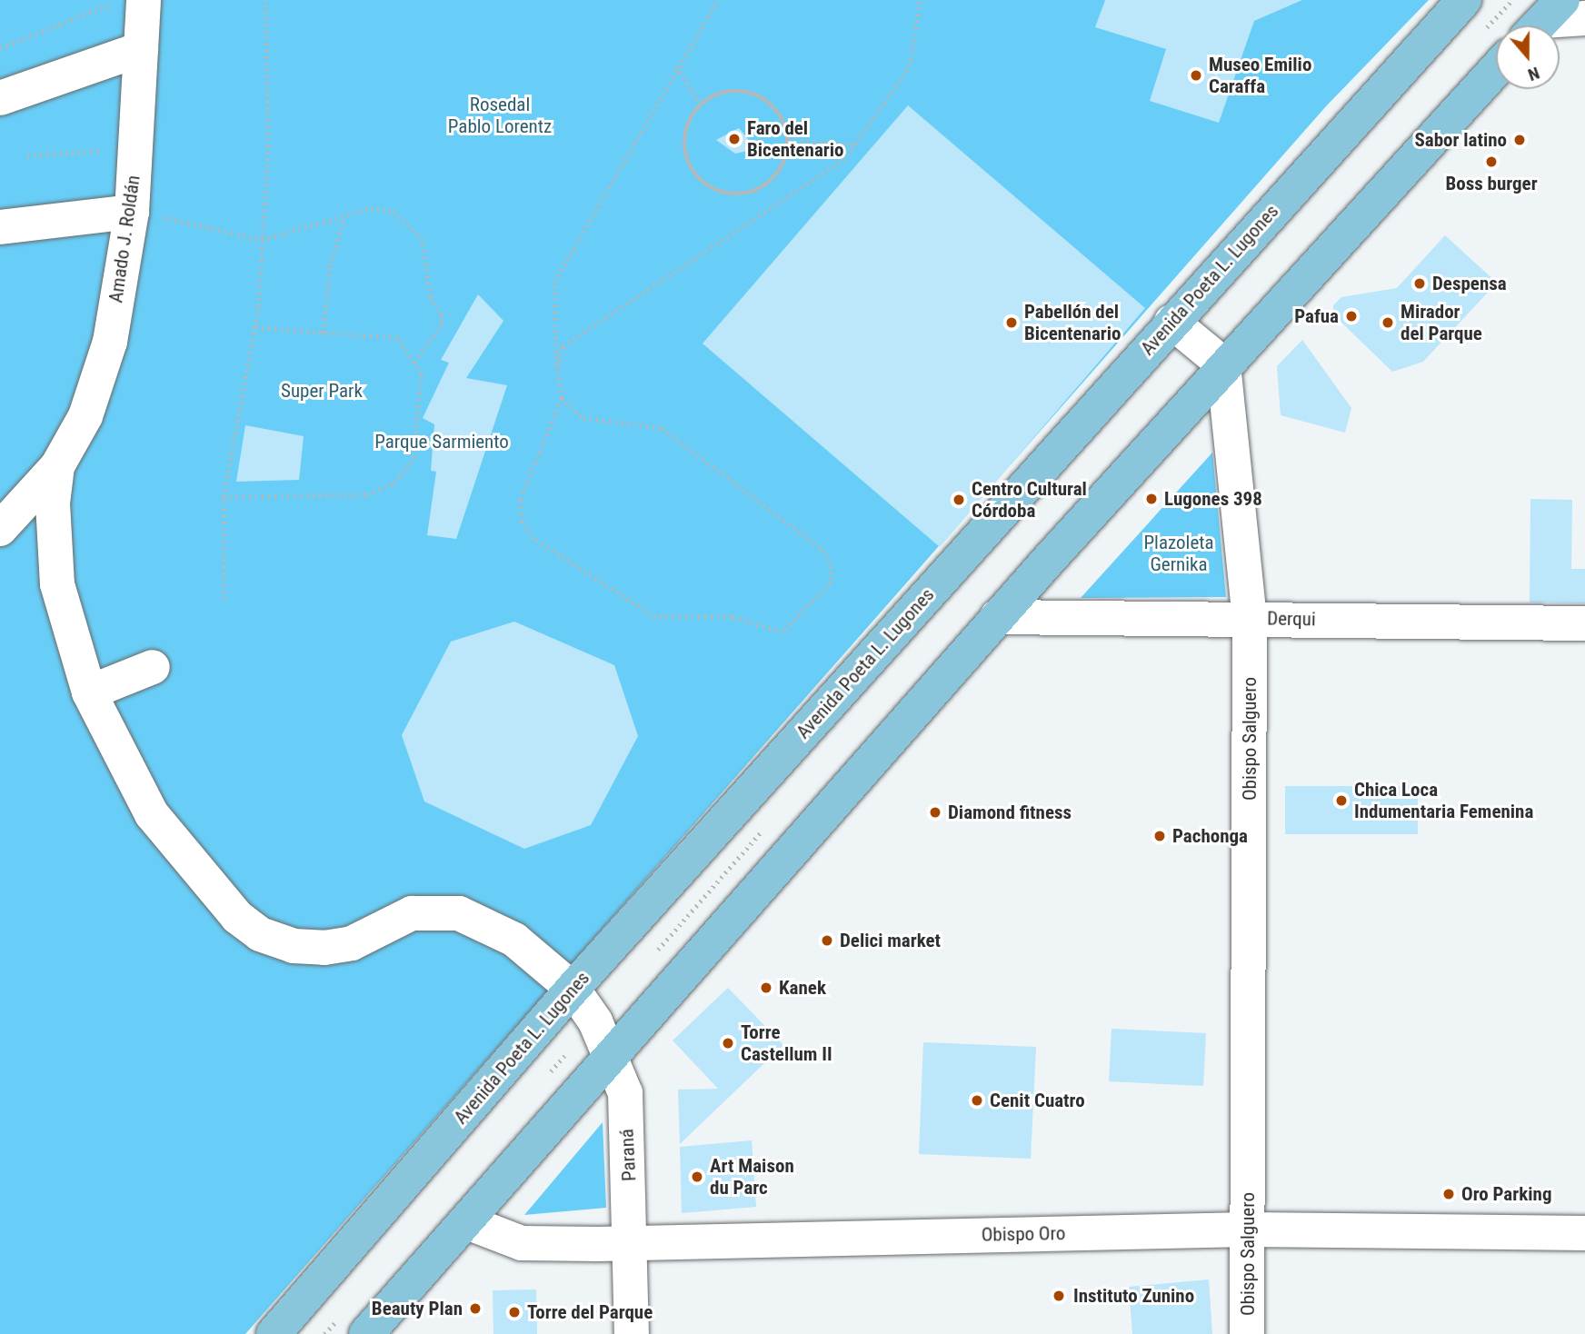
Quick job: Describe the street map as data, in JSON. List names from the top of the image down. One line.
{"streets":{"main road":["Avenida Poeta L. Lugones"],"street":["Amado J. Roldán","Derqui","Obispo Salguero","Paraná","Obispo Oro"]},"crossings":[["Avenida Poeta L. Lugones","Paraná"],["Derqui","Obispo Salguero"],["Obispo Salguero","Obispo Oro"],["Paraná","Obispo Oro"]],"parks":["Rosedal Pablo Lorentz","Super Park","Parque Sarmiento","Plazoleta Gernika"],"places":["Museo Emilio Caraffa","Faro del Bicentenario","Sabor latino","Boss burger","Despensa","Pafua","Pabellón del Bicentenario","Mirador del Parque","Lugones 398","Centro Cultural Córdoba","Chica Loca Indumentaria Femenina","Diamond fitness","Pachonga","Delici market","Kanek","Torre Castellum II","Cenit Cuatro","Art Maison du Parc","Oro Parking","Instituto Zunino","Beauty Plan","Torre del Parque"],"north":"bottom"}
